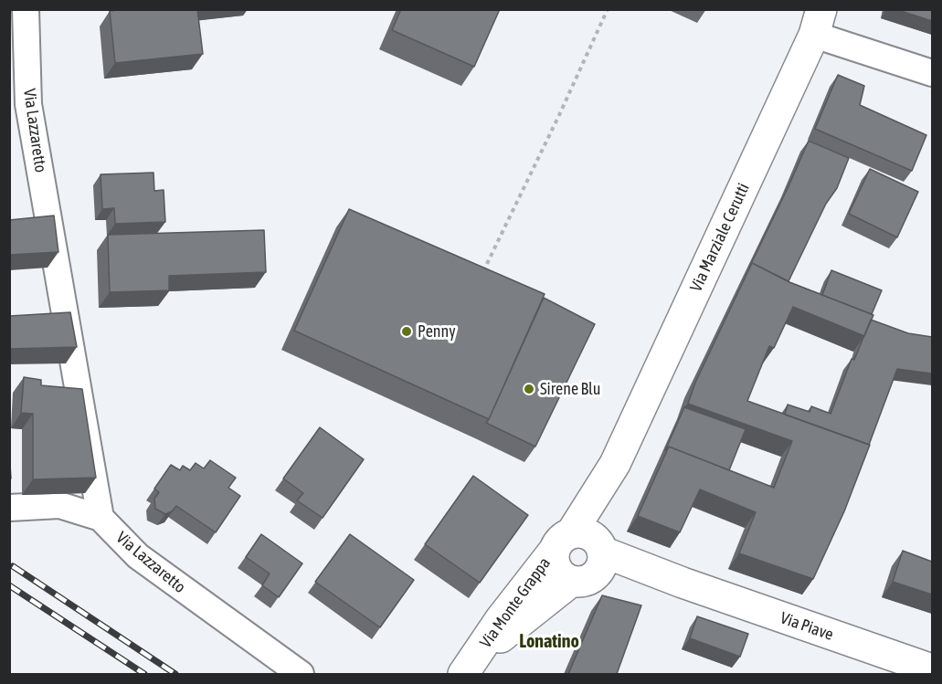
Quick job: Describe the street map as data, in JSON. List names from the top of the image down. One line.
{"streets":{"street":["Via Lazzaretto","Via Marziale Cerutti","Via Monte Grappa","Via Piave"]},"crossings":[["Via Marziale Cerutti","Via Monte Grappa"],["Via Marziale Cerutti","Via Piave"],["Via Monte Grappa","Via Piave"]],"districts":["Lonatino"],"places":["Penny","Sirene Blu"]}
